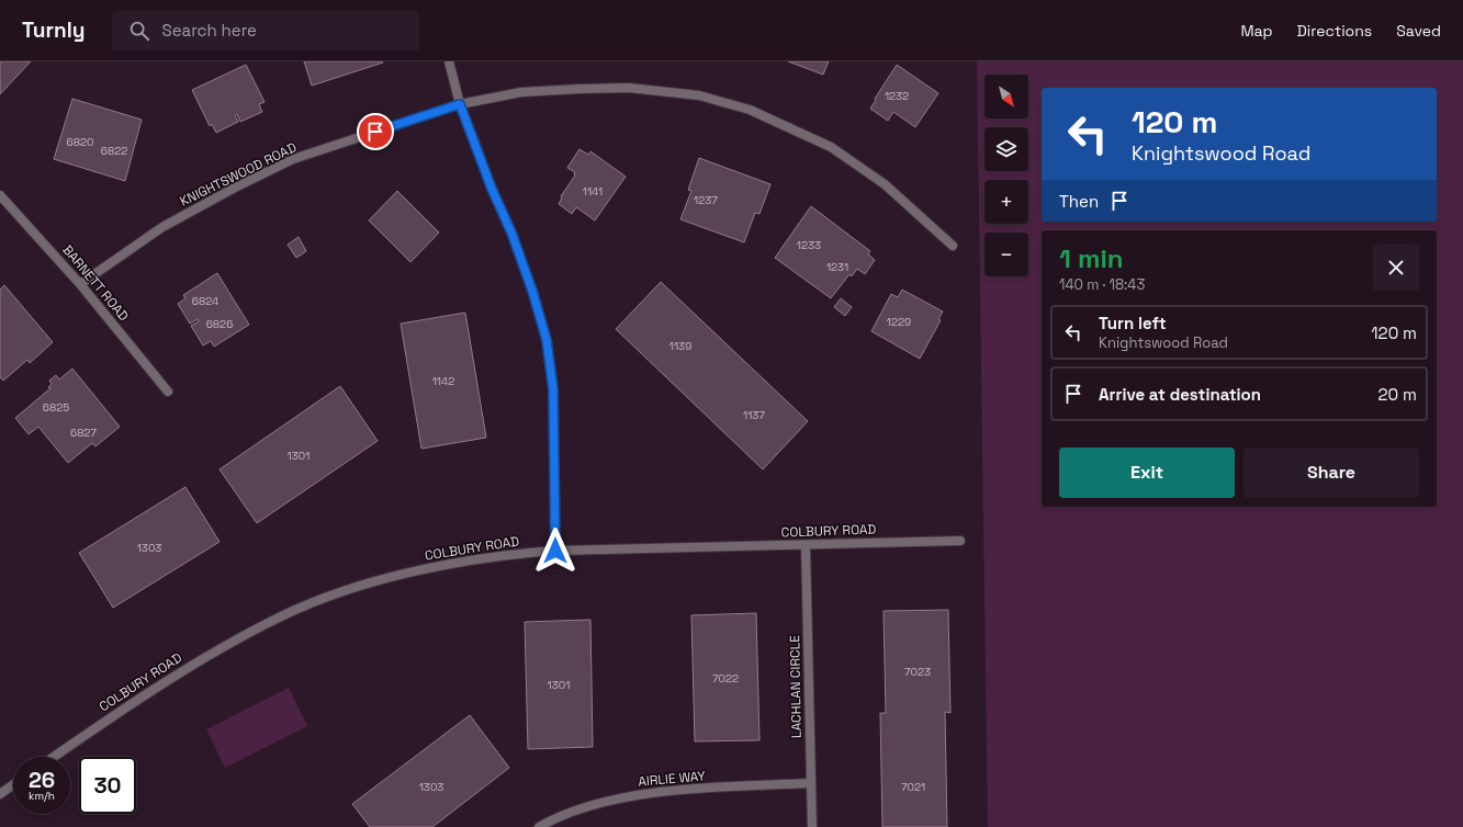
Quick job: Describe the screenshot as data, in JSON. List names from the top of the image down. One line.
{"streets":{"street":["KNIGHTSWOOD ROAD","BARNETT ROAD","COLBURY ROAD","LACHLAN CIRCLE","AIRLIE WAY"]},"crossings":[["KNIGHTSWOOD ROAD","BARNETT ROAD"],["COLBURY ROAD","LACHLAN CIRCLE"],["LACHLAN CIRCLE","AIRLIE WAY"]],"house_numbers":["1232","6820","6822","1141","1237","1233","1231","6824","1229","6826","1139","1142","6825","1137","6827","1301","1303","7023","7022","1301","1303","7021"],"north":"bottom right","page":{"header":"Turnly","search":"Search here","nav":["Map","Directions","Saved"],"map_buttons":["+","−"],"turn":["120 m","Knightswood Road"],"then":"Then","heading":["1 min","140 m · 18:43"],"list":[{"name":"Turn left","note":"Knightswood Road","value":"120 m"},{"name":"Arrive at destination","value":"20 m"}],"buttons":["Exit","Share"],"speed":"26 km/h","limit":"30"}}
